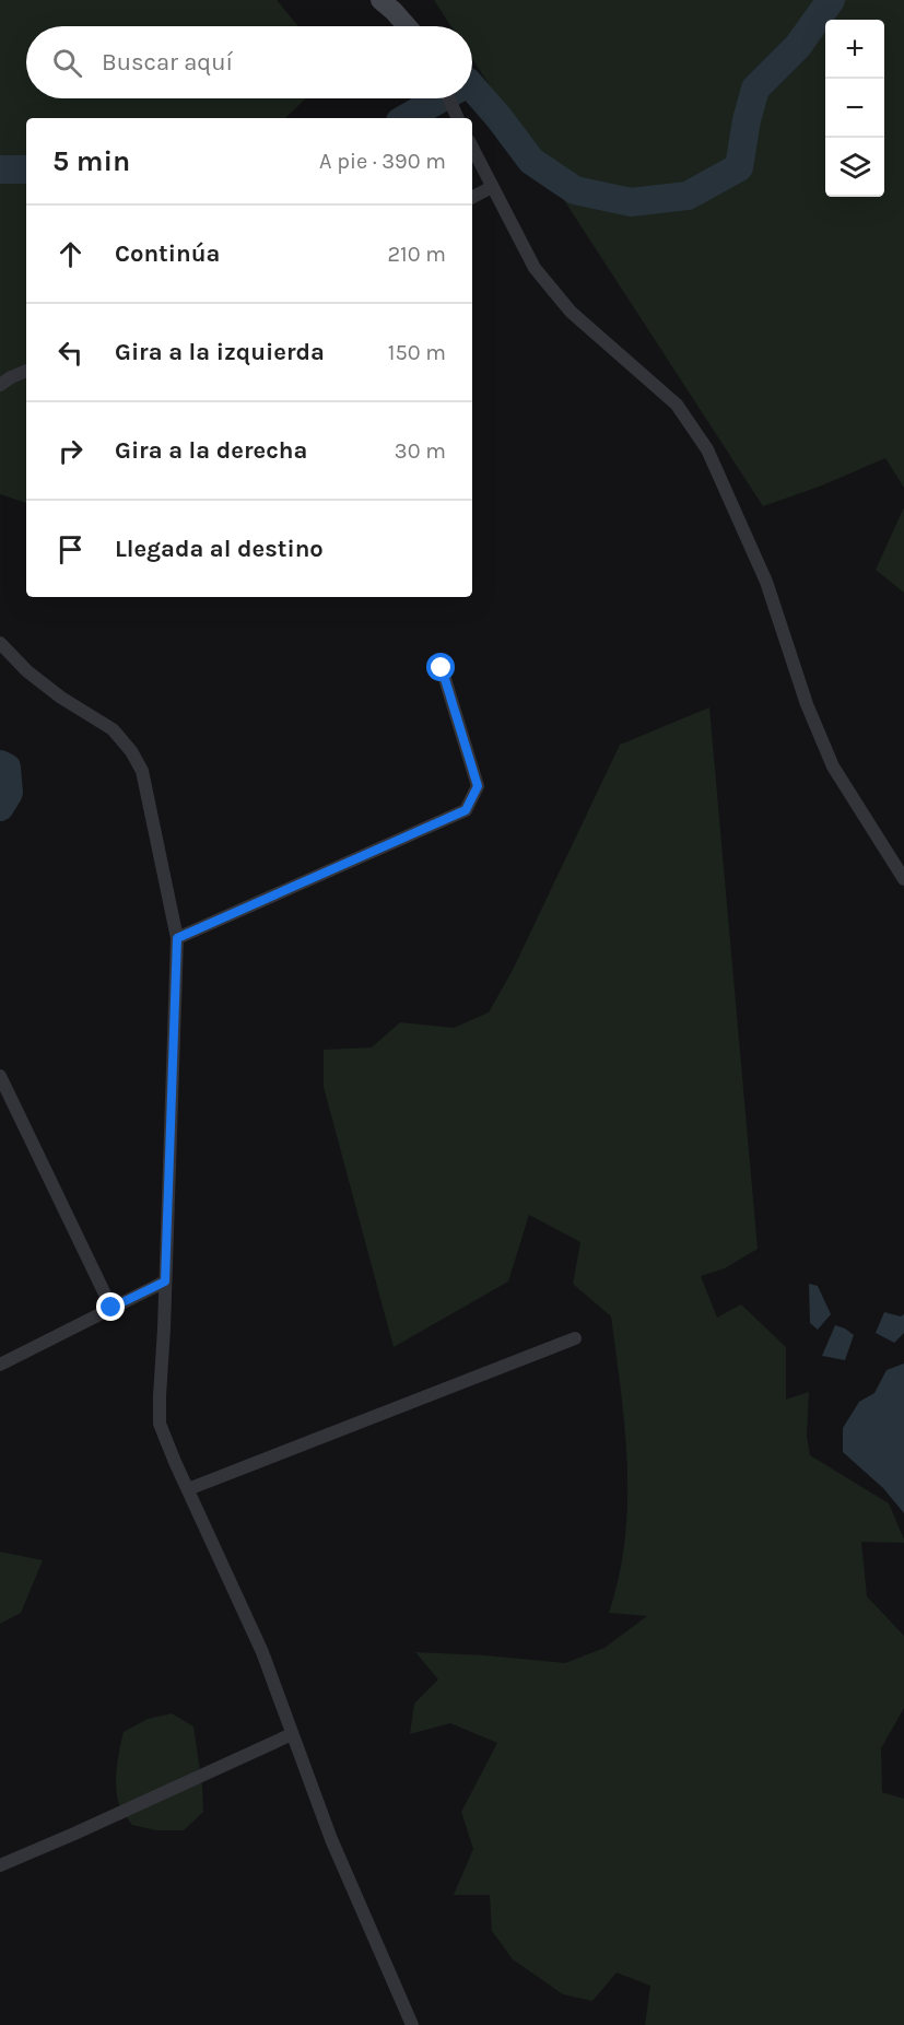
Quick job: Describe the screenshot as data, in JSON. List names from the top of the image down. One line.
{"page":{"map_buttons":["+","−"],"search":"Buscar aquí","heading":["5 min","A pie · 390 m"],"list":[["Continúa","210 m"],["Gira a la izquierda","150 m"],["Gira a la derecha","30 m"],"Llegada al destino"]}}
